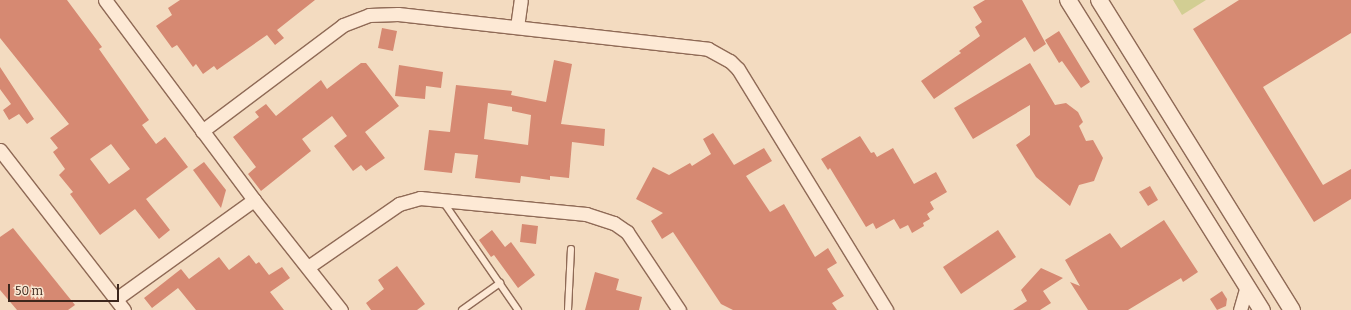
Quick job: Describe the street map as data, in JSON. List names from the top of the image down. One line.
{"scale_bar":"50 m"}
